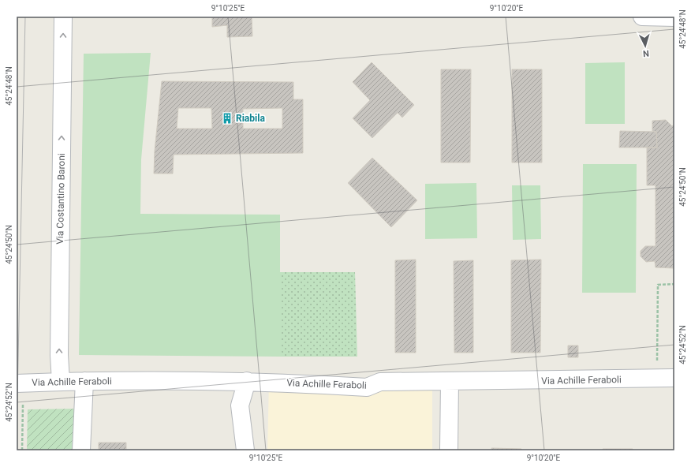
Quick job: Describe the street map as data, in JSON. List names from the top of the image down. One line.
{"streets":{"street":["Via Costantino Baroni","Via Achille Feraboli"]},"crossings":[["Via Costantino Baroni","Via Achille Feraboli"]],"one_way":["Via Costantino Baroni"],"places":{"building":["Riabila"]},"north":"bottom","coordinates":["9°10'25\"E","9°10'20\"E","45°24'48\"N","45°24'50\"N","45°24'52\"N"]}
